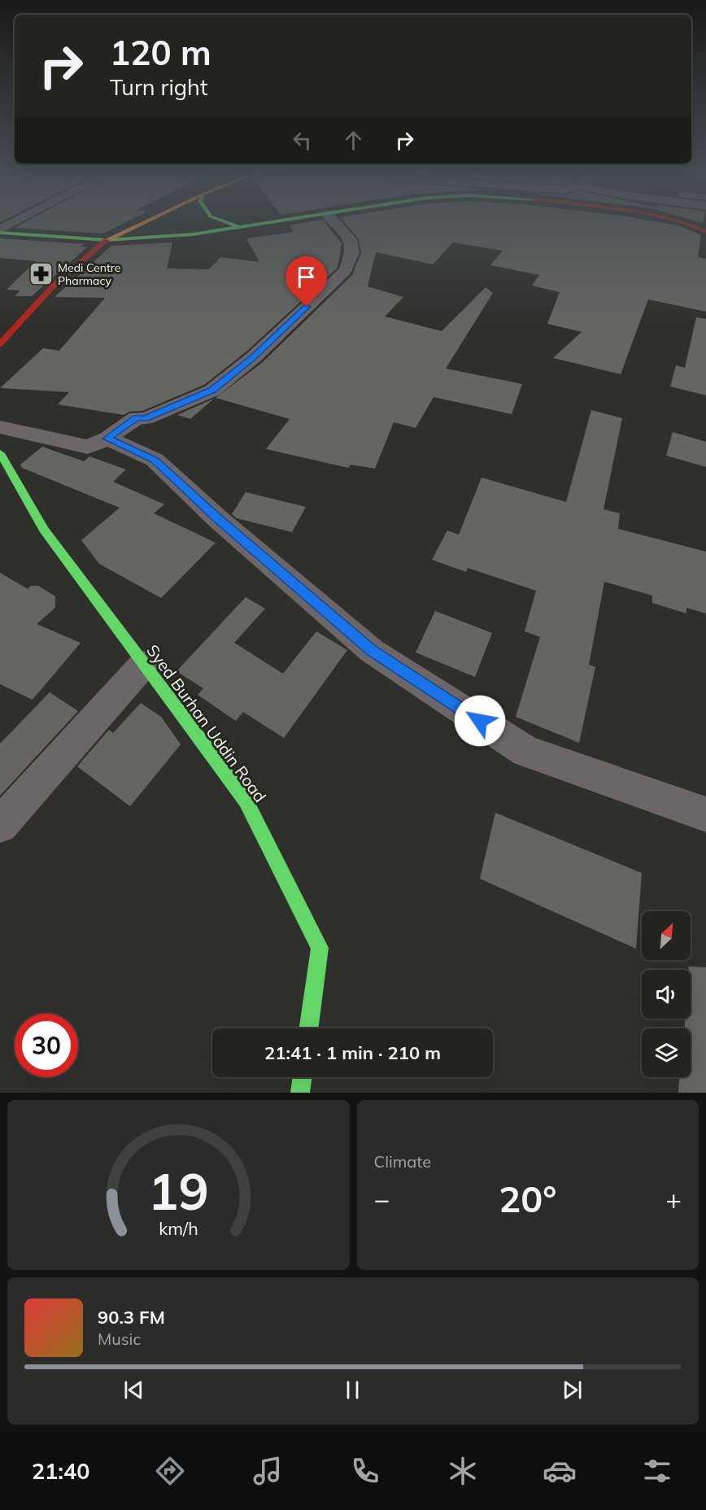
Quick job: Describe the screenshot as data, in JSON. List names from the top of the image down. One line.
{"streets":{"main road":["Syed Burhan Uddin Road"]},"places":{"pharmacy":["Medi Centre Pharmacy"]},"north":"top right","page":{"turn":["120 m","Turn right"],"limit":"30","trip":"21:41 · 1 min · 210 m","tile":"Climate","heat":["−","20°","+"],"song":["90.3 FM","Music"],"tabs":"21:40","gauge":["19","km/h"]}}
